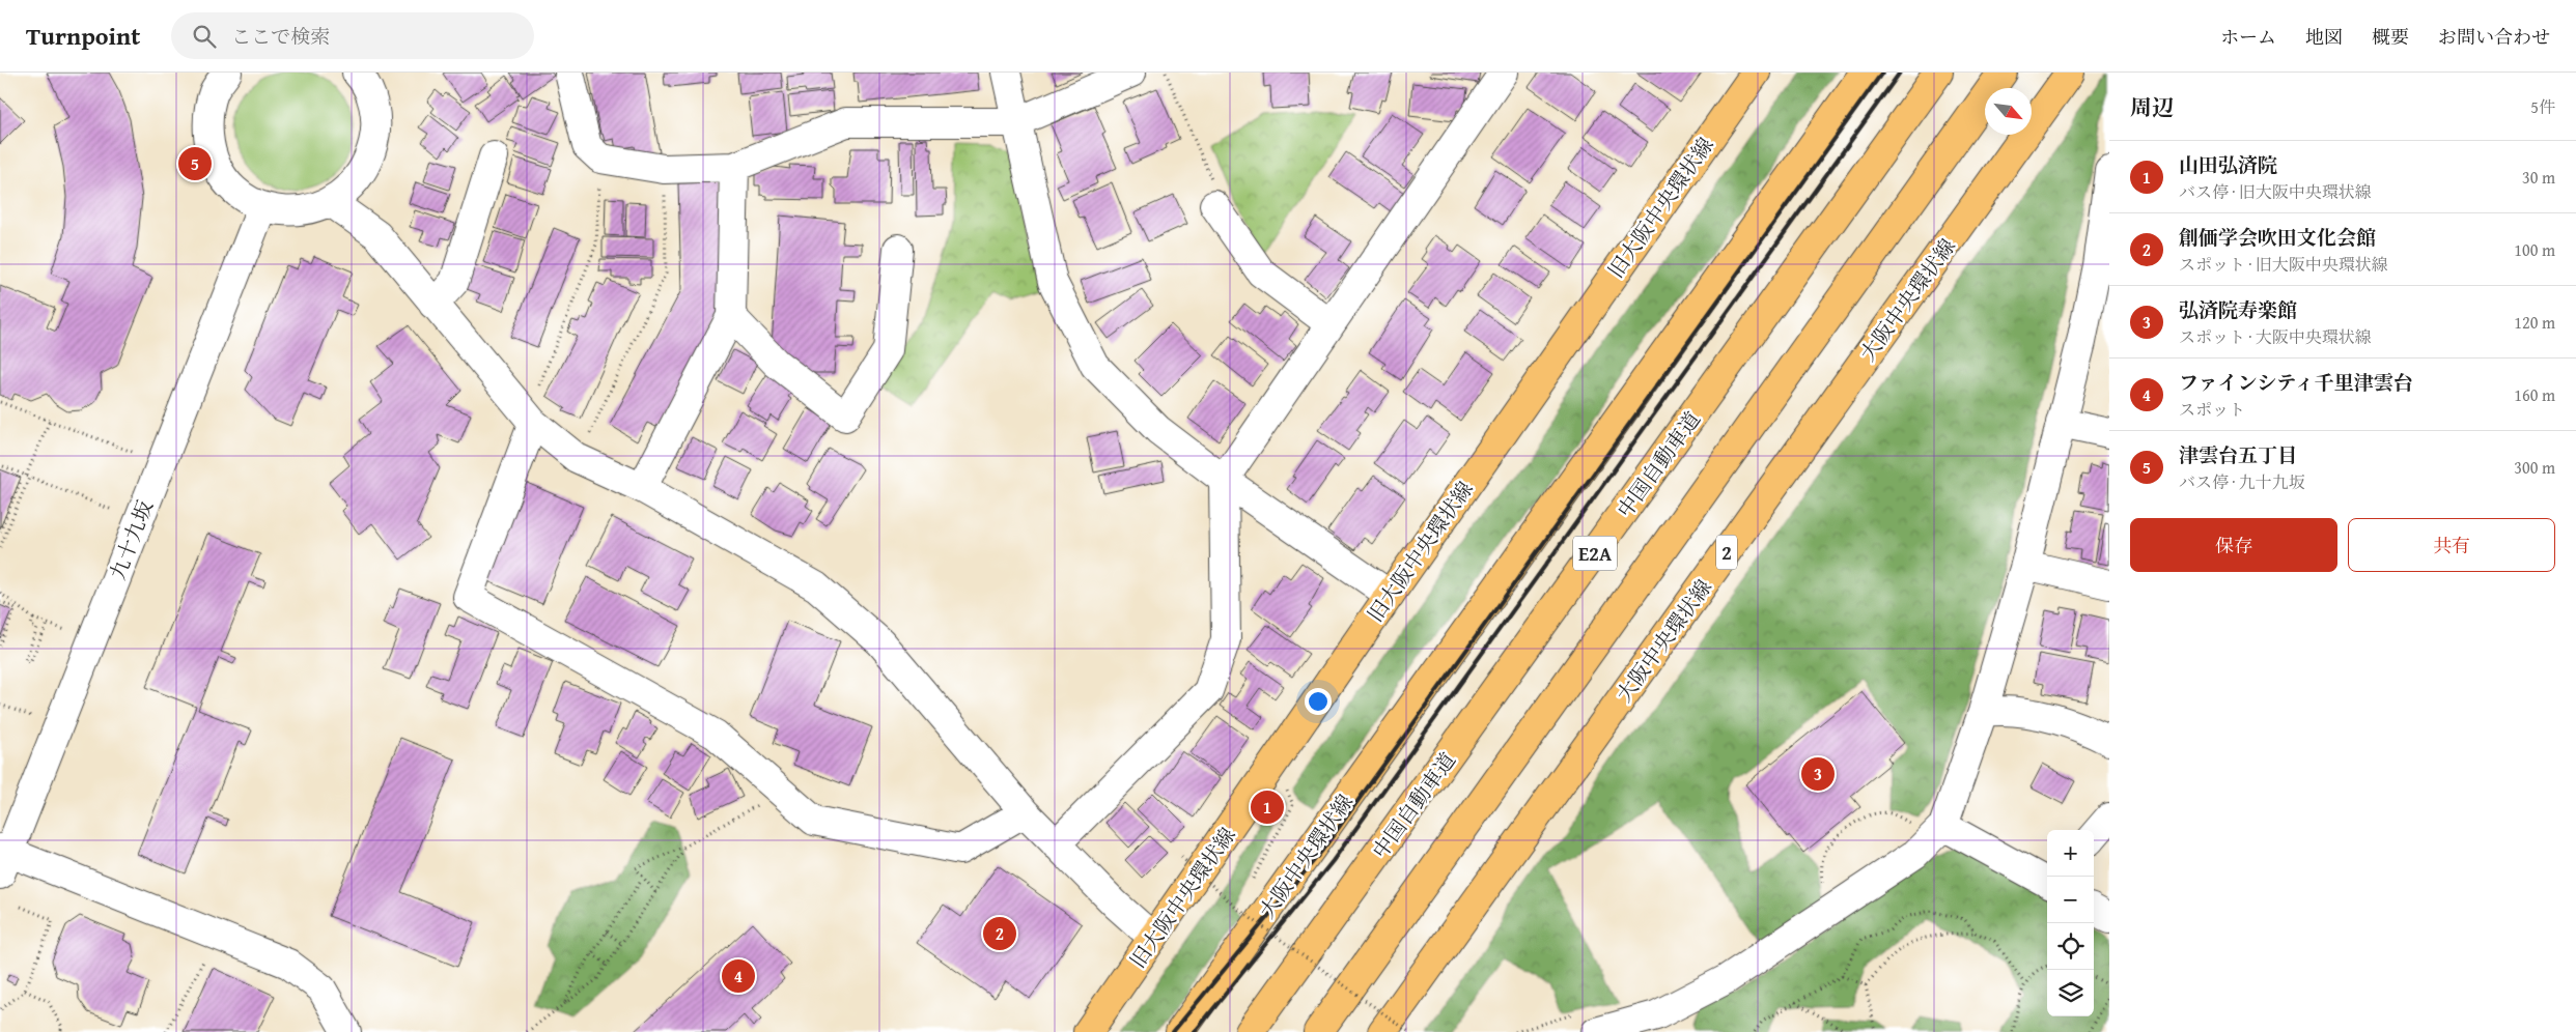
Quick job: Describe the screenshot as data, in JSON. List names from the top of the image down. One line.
{"streets":{"main road":["旧大阪中央環状線","大阪中央環状線","中国自動車道","2","E2A"],"street":["九十九坂"]},"north":"bottom right","page":{"header":"Turnpoint","search":"ここで検索","nav":["ホーム","地図","概要","お問い合わせ"],"heading":["周辺","5件"],"list":[{"mark":"1","name":"山田弘済院","note":"バス停 · 旧大阪中央環状線","value":"30 m"},{"mark":"2","name":"創価学会吹田文化会館","note":"スポット · 旧大阪中央環状線","value":"100 m"},{"mark":"3","name":"弘済院寿楽館","note":"スポット · 大阪中央環状線","value":"120 m"},{"mark":"4","name":"ファインシティ千里津雲台","note":"スポット","value":"160 m"},{"mark":"5","name":"津雲台五丁目","note":"バス停 · 九十九坂","value":"300 m"}],"pins":["5","3","1","2","4"],"buttons":["保存","共有"],"map_buttons":["+","−"]}}
